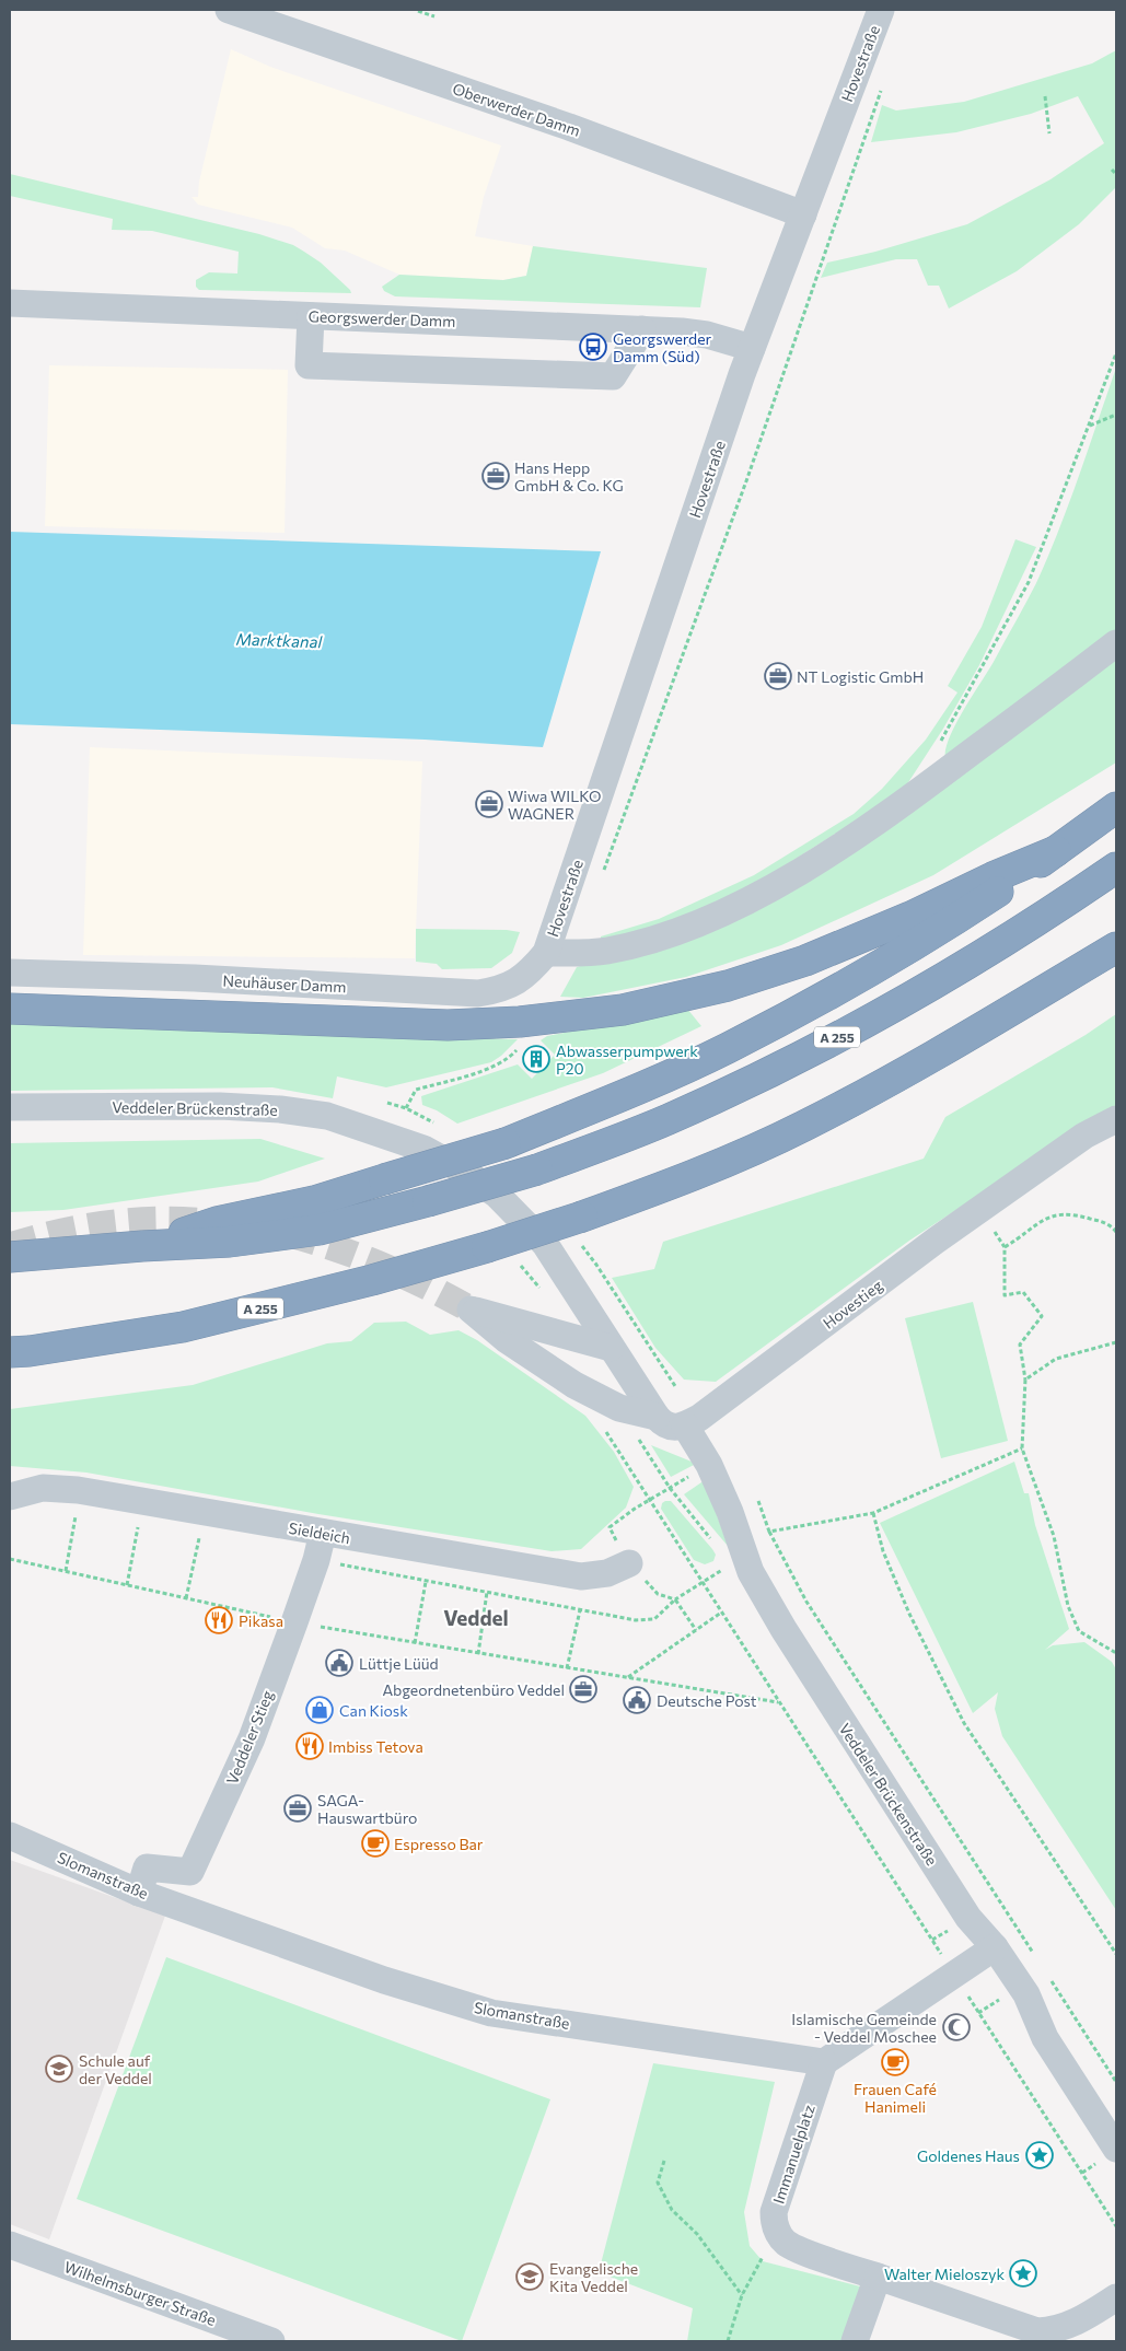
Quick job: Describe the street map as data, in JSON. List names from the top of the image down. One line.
{"streets":{"highway":["A 255"],"street":["Hovestraße","Oberwerder Damm","Georgswerder Damm","Neuhäuser Damm","Veddeler Brückenstraße","Hovestieg","Sieldeich","Veddeler Stieg","Slomanstraße","Immanuelplatz","Wilhelmsburger Straße"]},"crossings":[["Hovestraße","Oberwerder Damm"],["Hovestraße","Georgswerder Damm"],["Hovestraße","Neuhäuser Damm"],["Veddeler Brückenstraße","Hovestieg"],["Sieldeich","Veddeler Stieg"],["Veddeler Stieg","Slomanstraße"],["Slomanstraße","Immanuelplatz"]],"districts":["Veddel"],"water":["Marktkanal"],"places":{"bus stop":["Georgswerder Damm (Süd)"],"office":["Hans Hepp GmbH & Co. KG","NT Logistic GmbH","Wiwa WILKO WAGNER","Abgeordnetenbüro Veddel","SAGA- Hauswartbüro"],"building":["Abwasserpumpwerk P20"],"restaurant":["Pikasa","Imbiss Tetova"],"public building":["Lüttje Lüüd","Deutsche Post"],"shop":["Can Kiosk"],"cafe":["Espresso Bar","Frauen Café Hanimeli"],"mosque":["Islamische Gemeinde - Veddel Moschee"],"school or university":["Schule auf der Veddel","Evangelische Kita Veddel"],"place":["Goldenes Haus","Walter Mieloszyk"]}}
